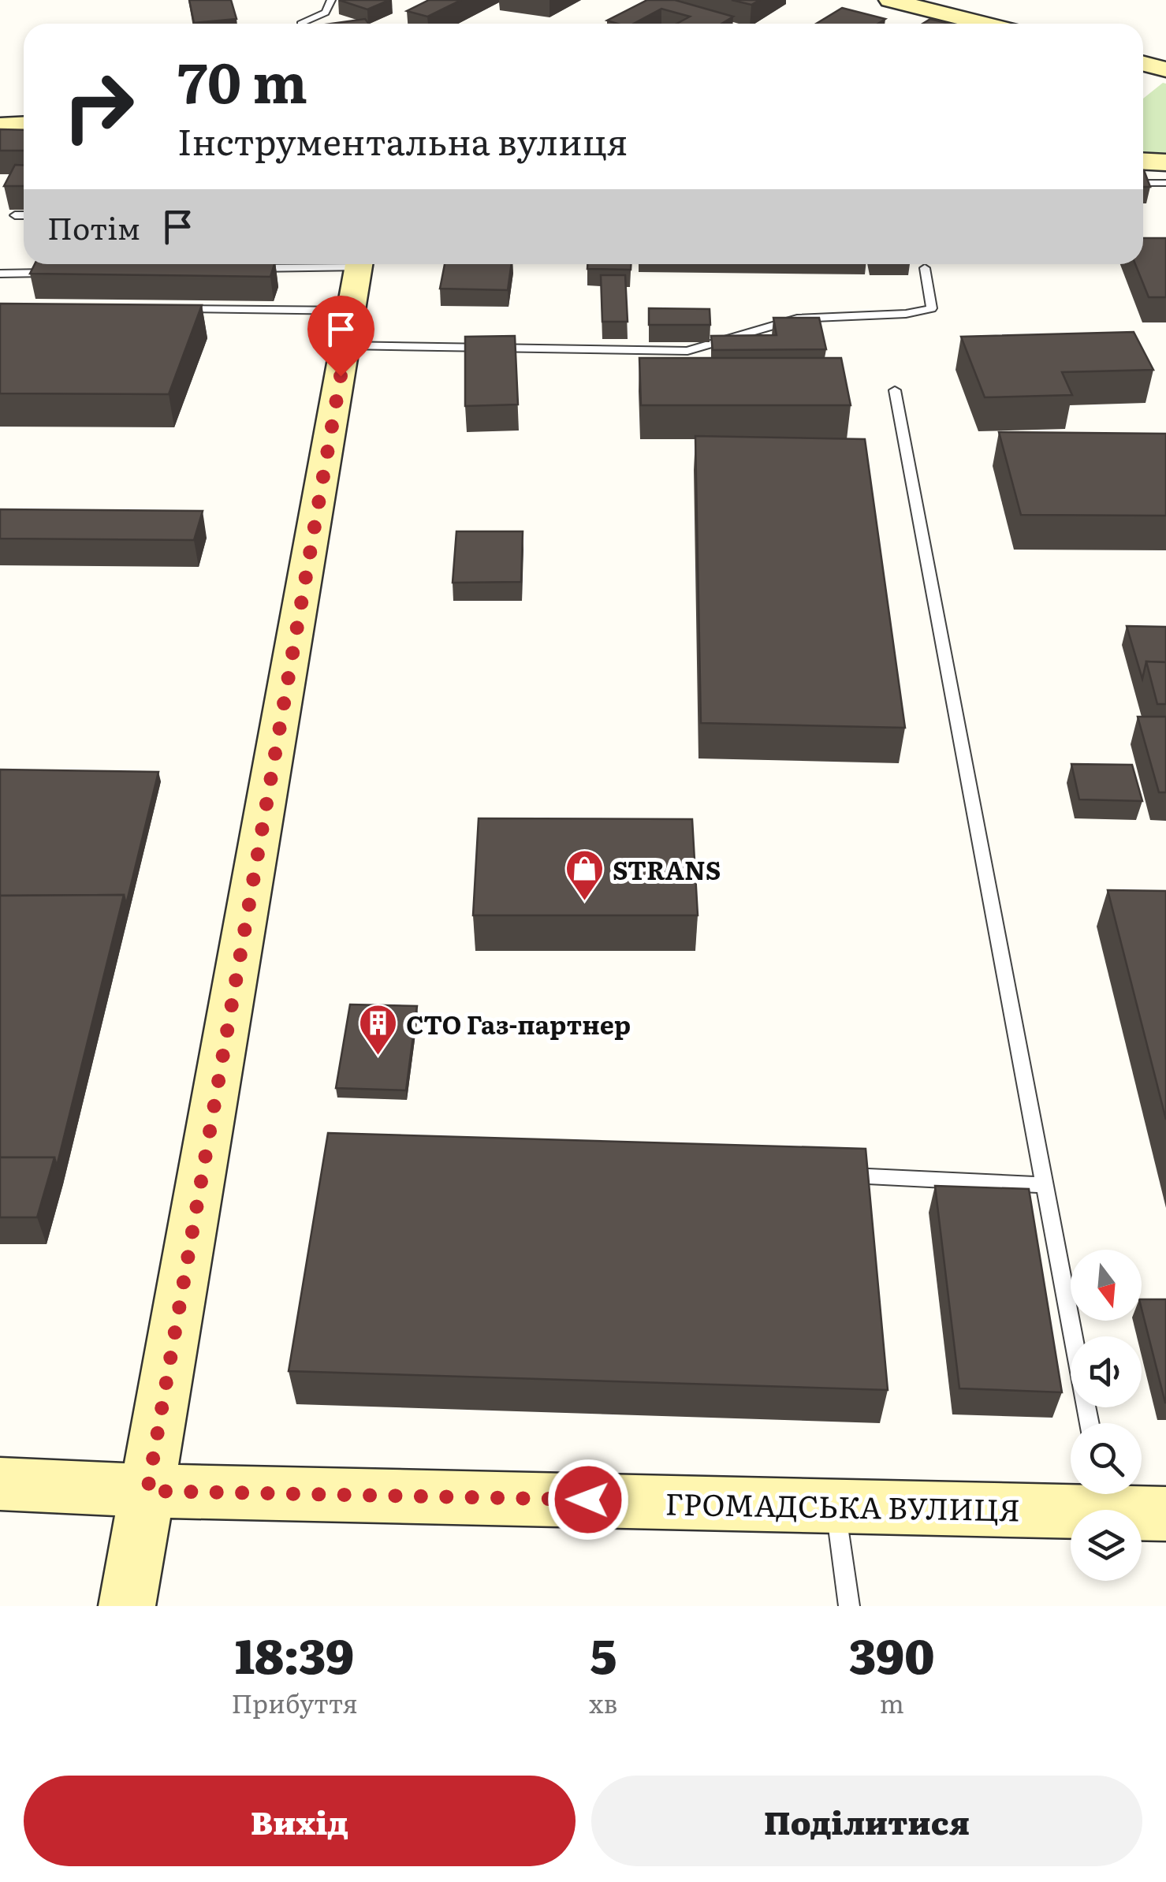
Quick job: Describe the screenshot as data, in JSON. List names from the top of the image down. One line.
{"streets":{"street":["ГРОМАДСЬКА ВУЛИЦЯ"]},"places":{"shop":["STRANS"],"building":["СТО Газ-партнер"]},"north":"bottom","page":{"turn":["70 m","Інструментальна вулиця"],"then":"Потім","eta":["18:39","Прибуття","5","хв","390","m"],"buttons":["Вихід","Поділитися"]}}
